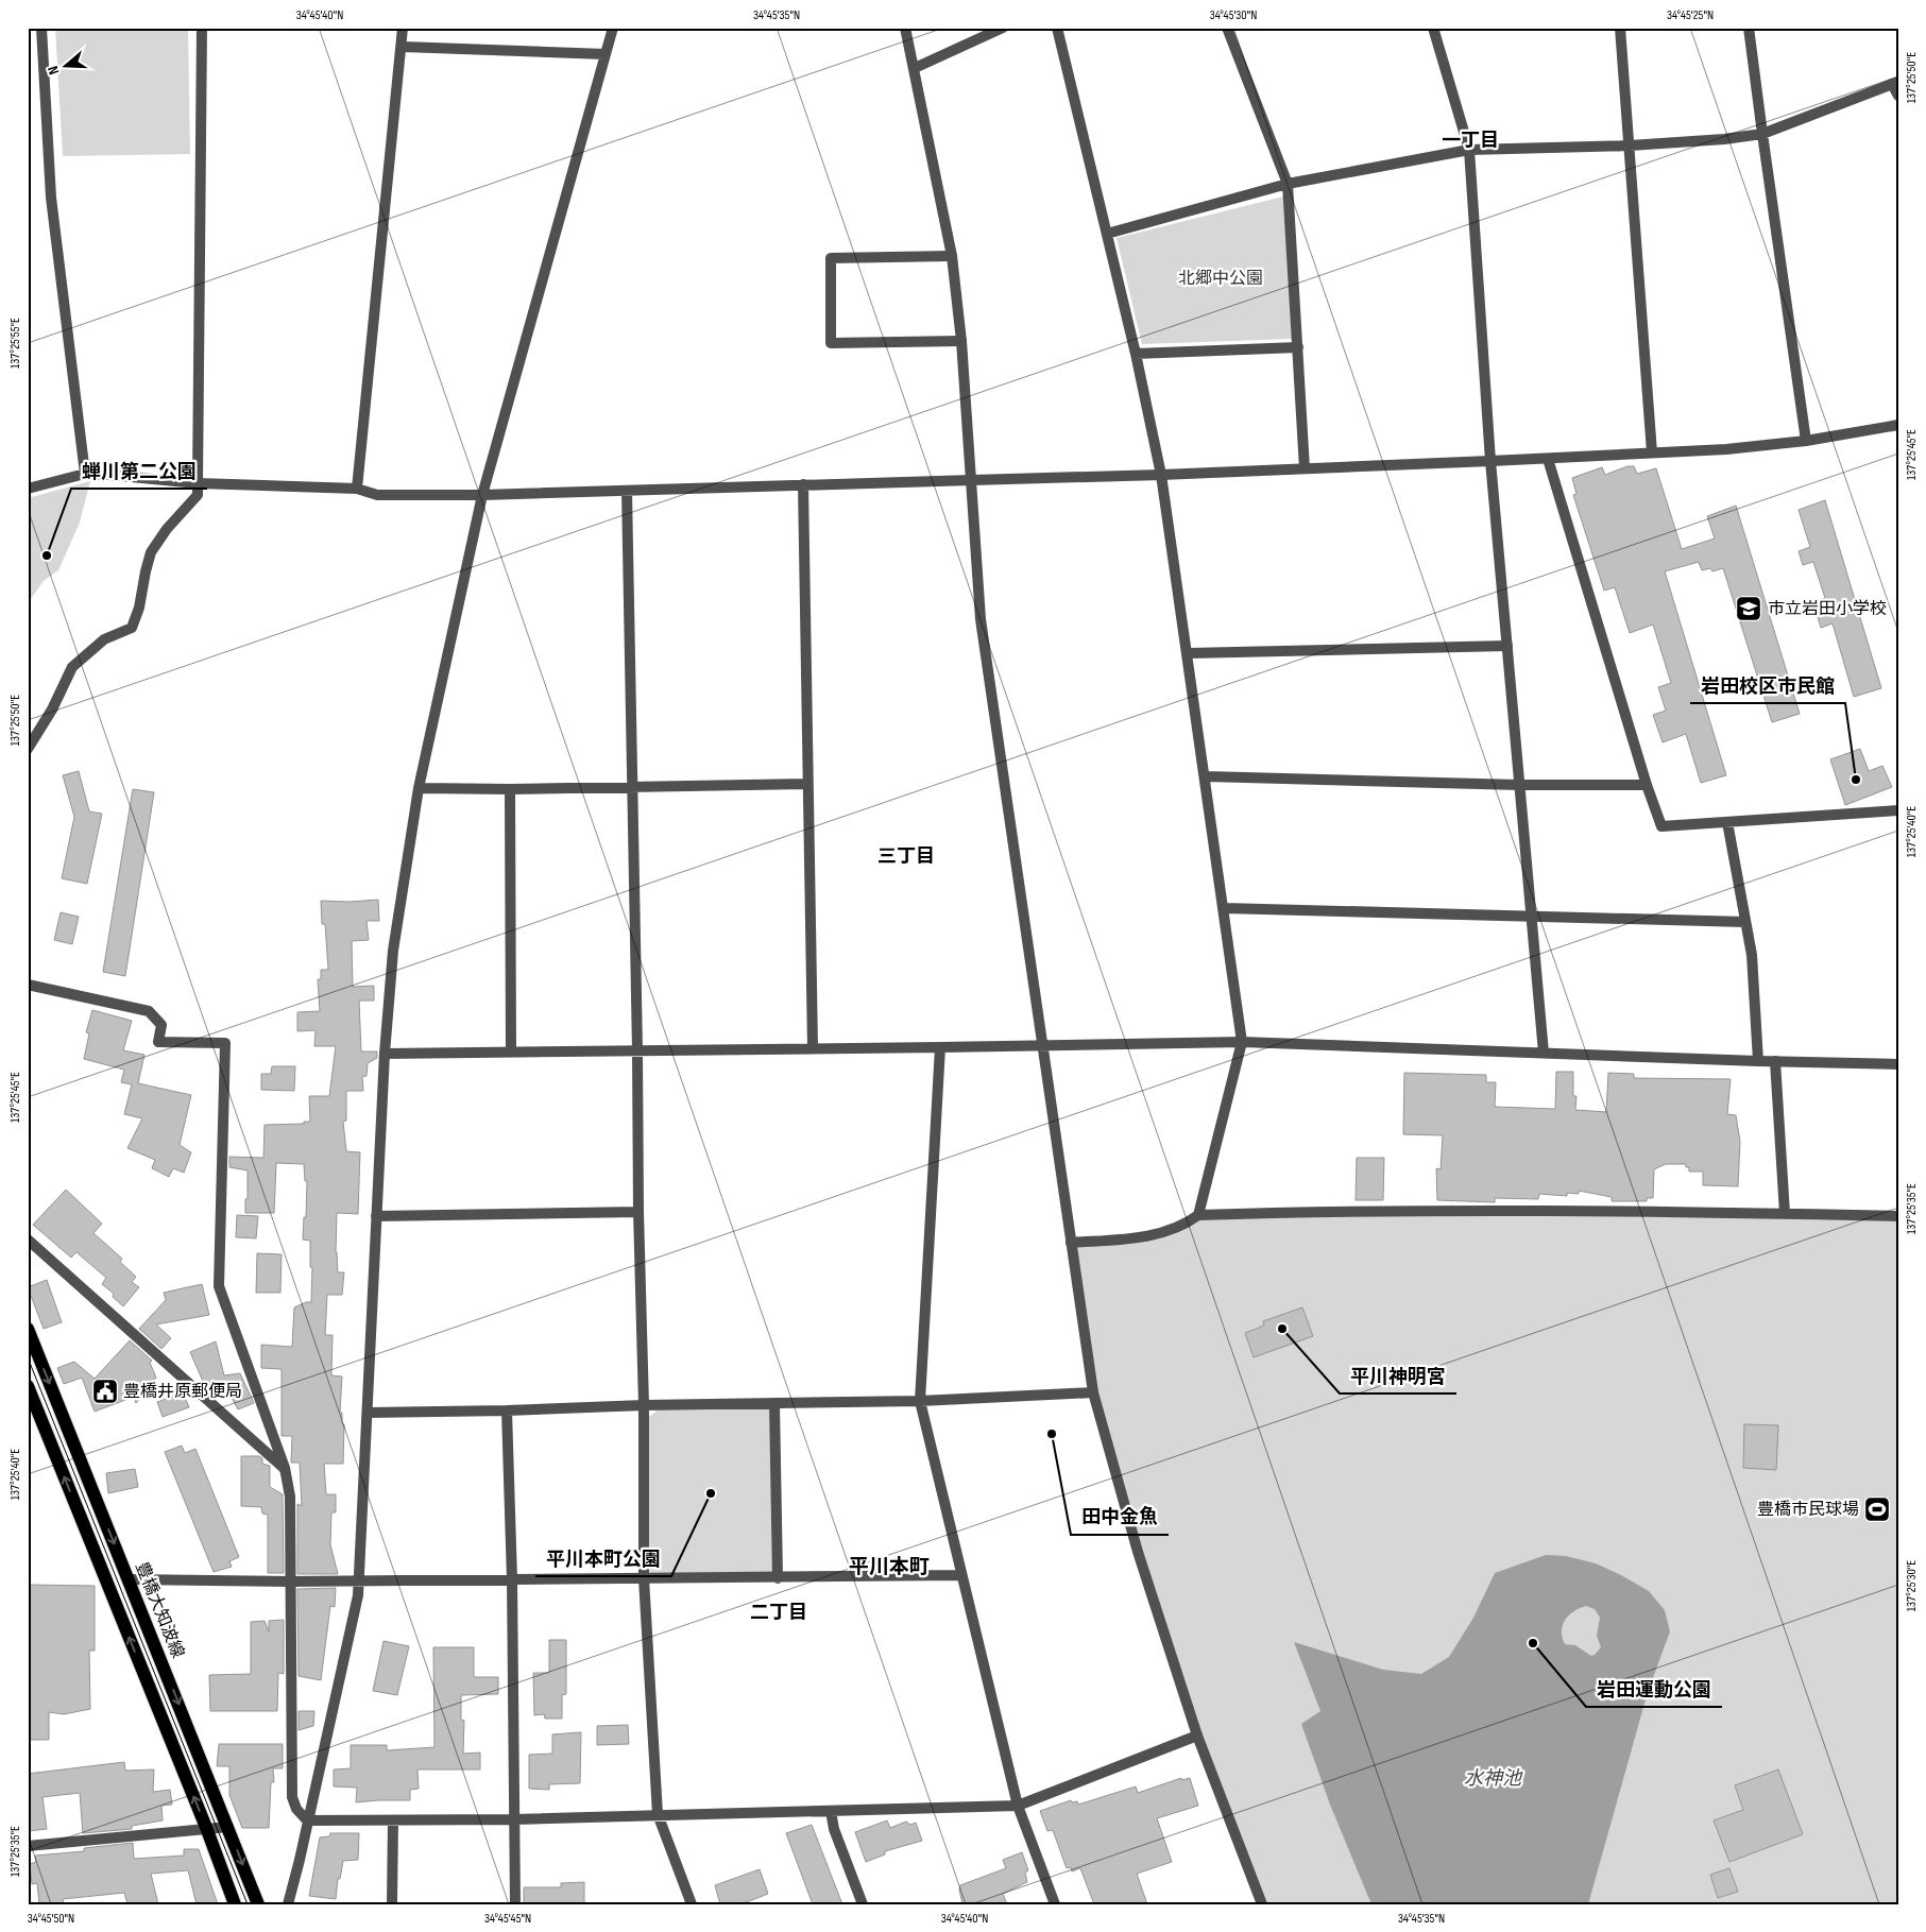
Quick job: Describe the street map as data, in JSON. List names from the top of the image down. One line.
{"streets":{"main road":["豊橋大知波線"]},"districts":["一丁目","三丁目","平川本町","二丁目"],"water":["水神池"],"parks":["北郷中公園"],"places":{"other":["蝉川第二公園","岩田校区市民館","平川神明宮","田中金魚","平川本町公園","岩田運動公園"],"school or university":["市立岩田小学校"],"public building":["豊橋井原郵便局"],"sports":["豊橋市民球場"]},"north":"left","coordinates":["34°45'40\"N","34°45'35\"N","34°45'30\"N","34°45'25\"N","137°25'50\"E","137°25'55\"E","137°25'45\"E","137°25'40\"E","137°25'35\"E","137°25'30\"E","34°45'50\"N","34°45'45\"N"]}
